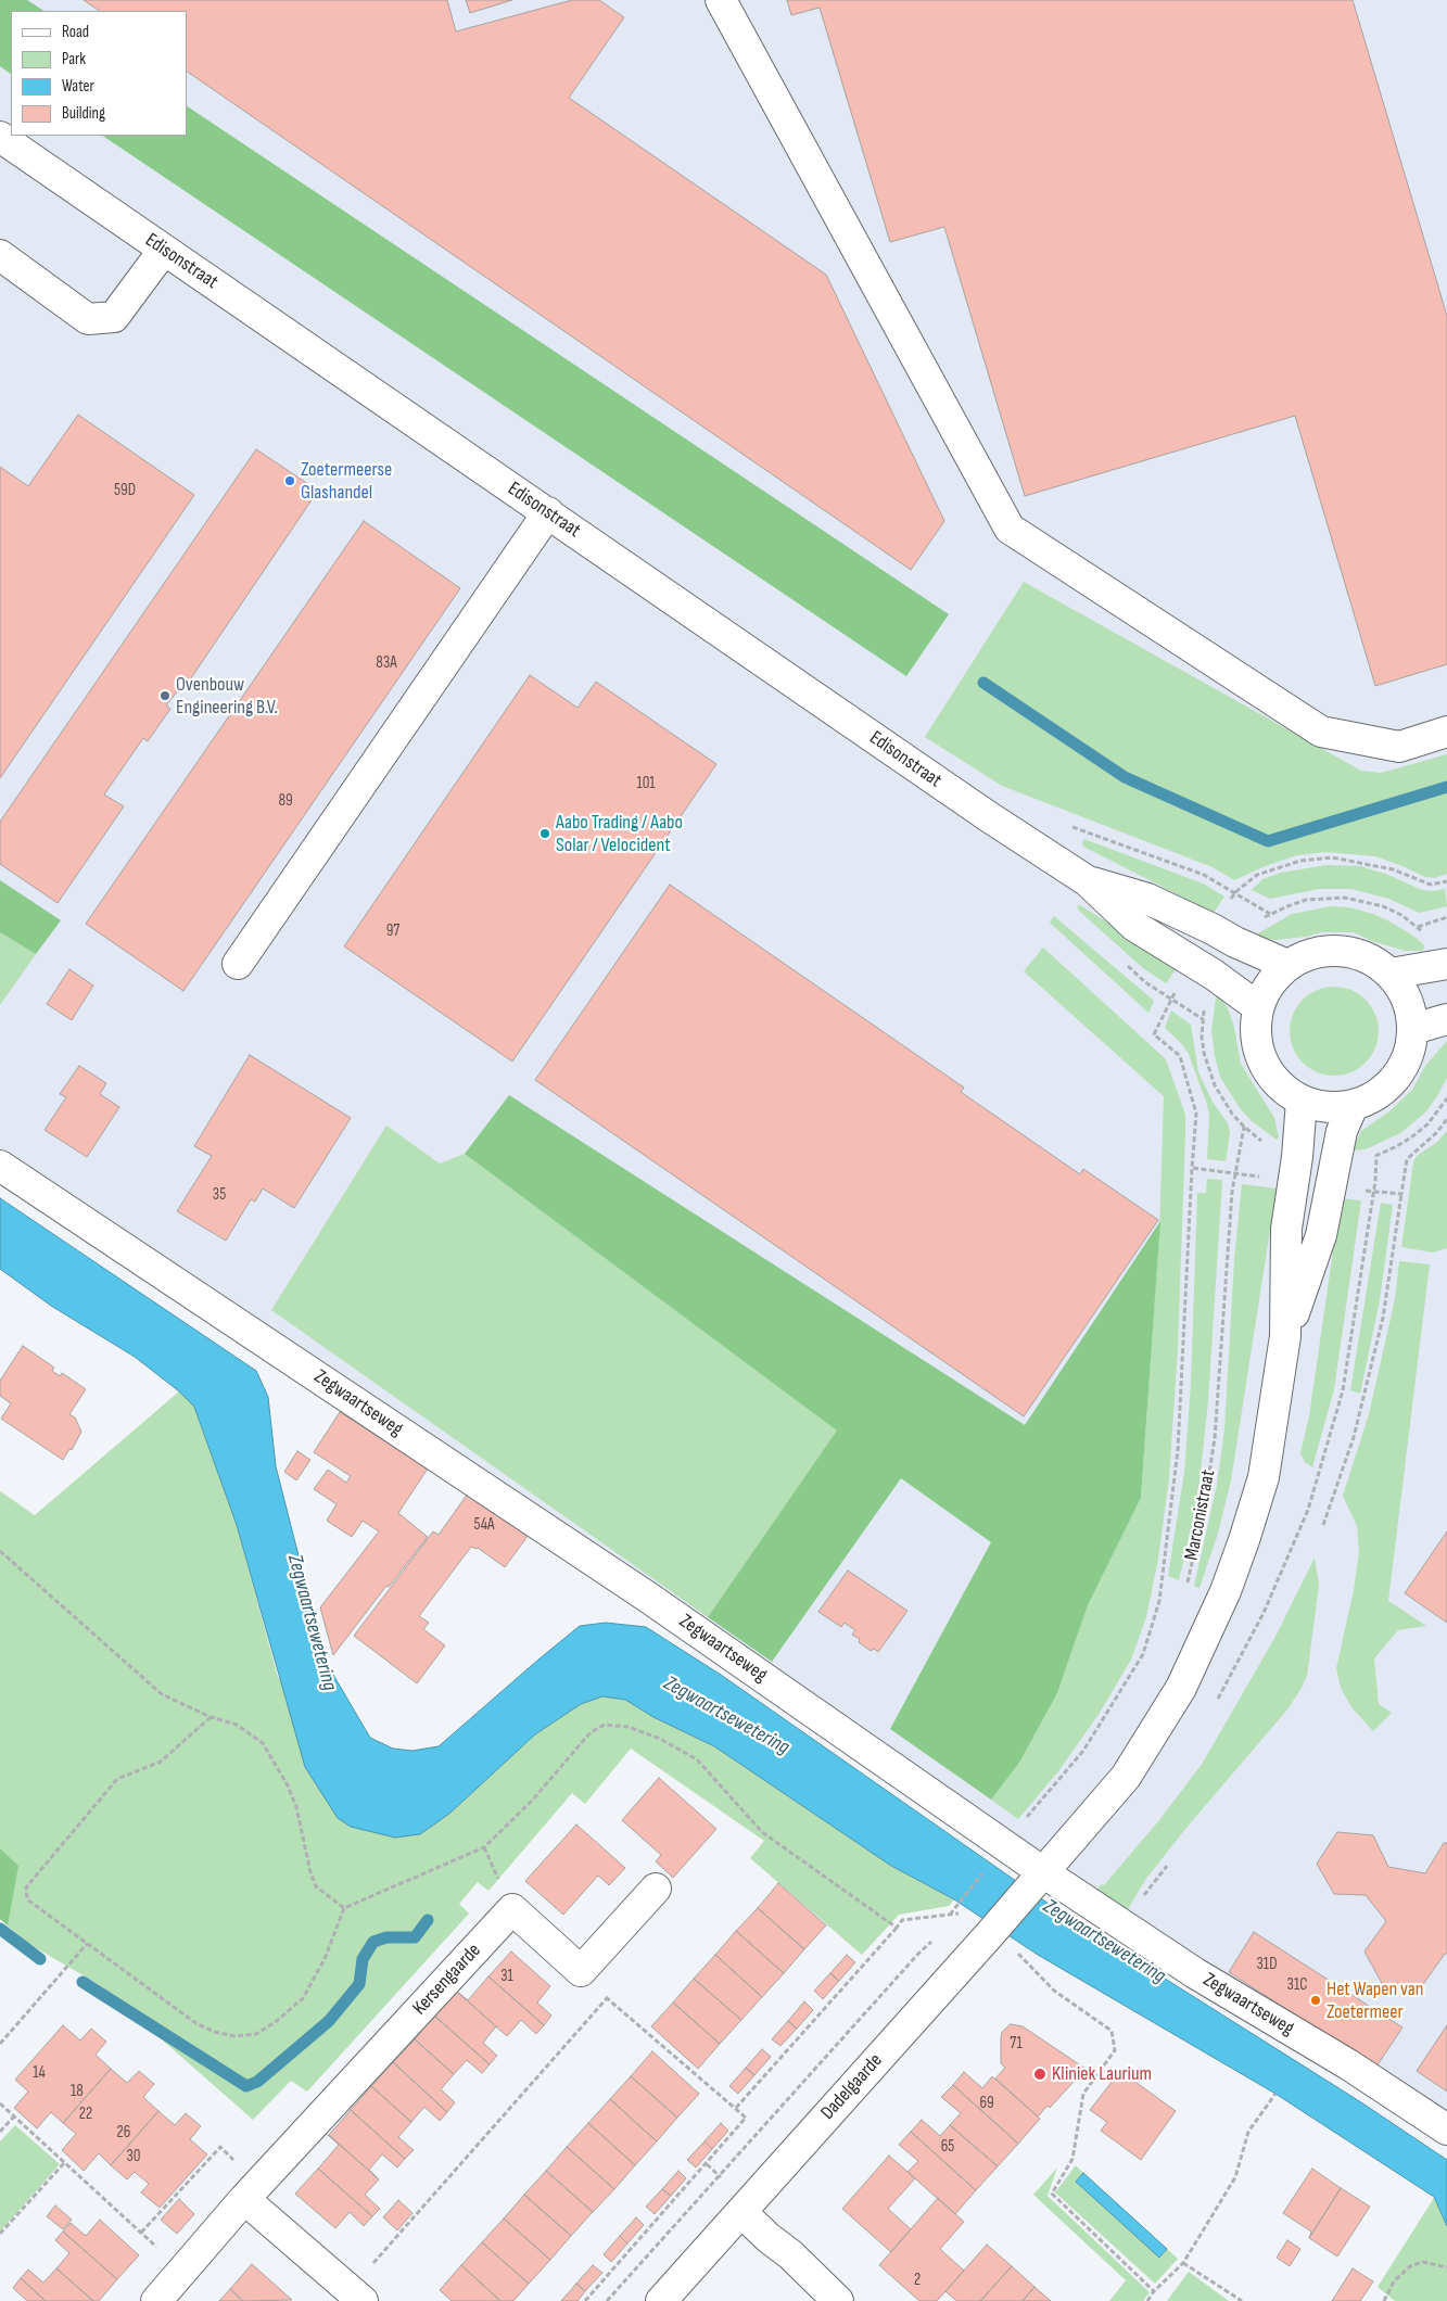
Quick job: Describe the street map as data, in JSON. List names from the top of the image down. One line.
{"streets":{"street":["Edisonstraat","Zegwaartseweg","Kersengaarde","Dadelgaarde"],"path":["Marconistraat"]},"crossings":[["Zegwaartseweg","Dadelgaarde"]],"water":["Zegwaartsewetering"],"places":["Zoetermeerse Glashandel","Ovenbouw Engineering B.V.","Aabo Trading / Aabo Solar / Velocident","Het Wapen van Zoetermeer","Kliniek Laurium"],"house_numbers":["59D","83A","101","89","97","35","54A","31D","31","31C","71","14","18","69","22","26","65","30","2"],"legend":["Road","Park","Water","Building"]}
